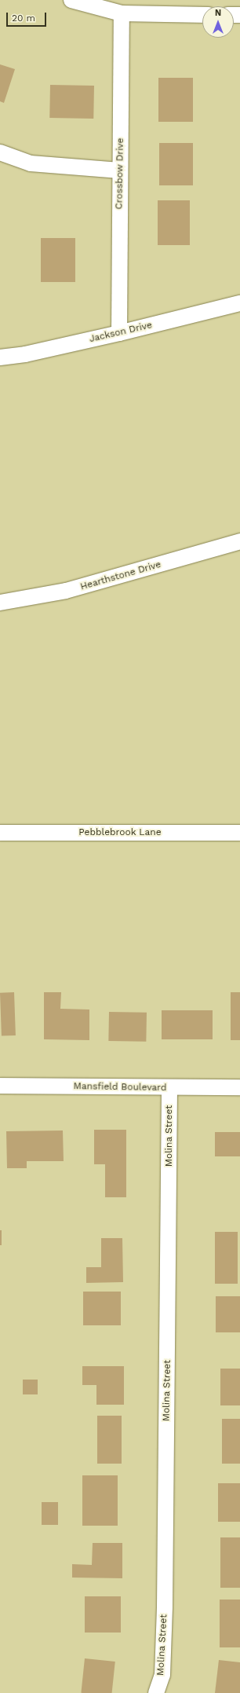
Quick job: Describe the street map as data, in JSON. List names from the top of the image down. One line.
{"streets":{"street":["Crossbow Drive","Jackson Drive","Hearthstone Drive","Pebblebrook Lane","Mansfield Boulevard","Molina Street"]},"crossings":[["Crossbow Drive","Jackson Drive"],["Mansfield Boulevard","Molina Street"]],"scale_bar":"20 m","north":"top"}
